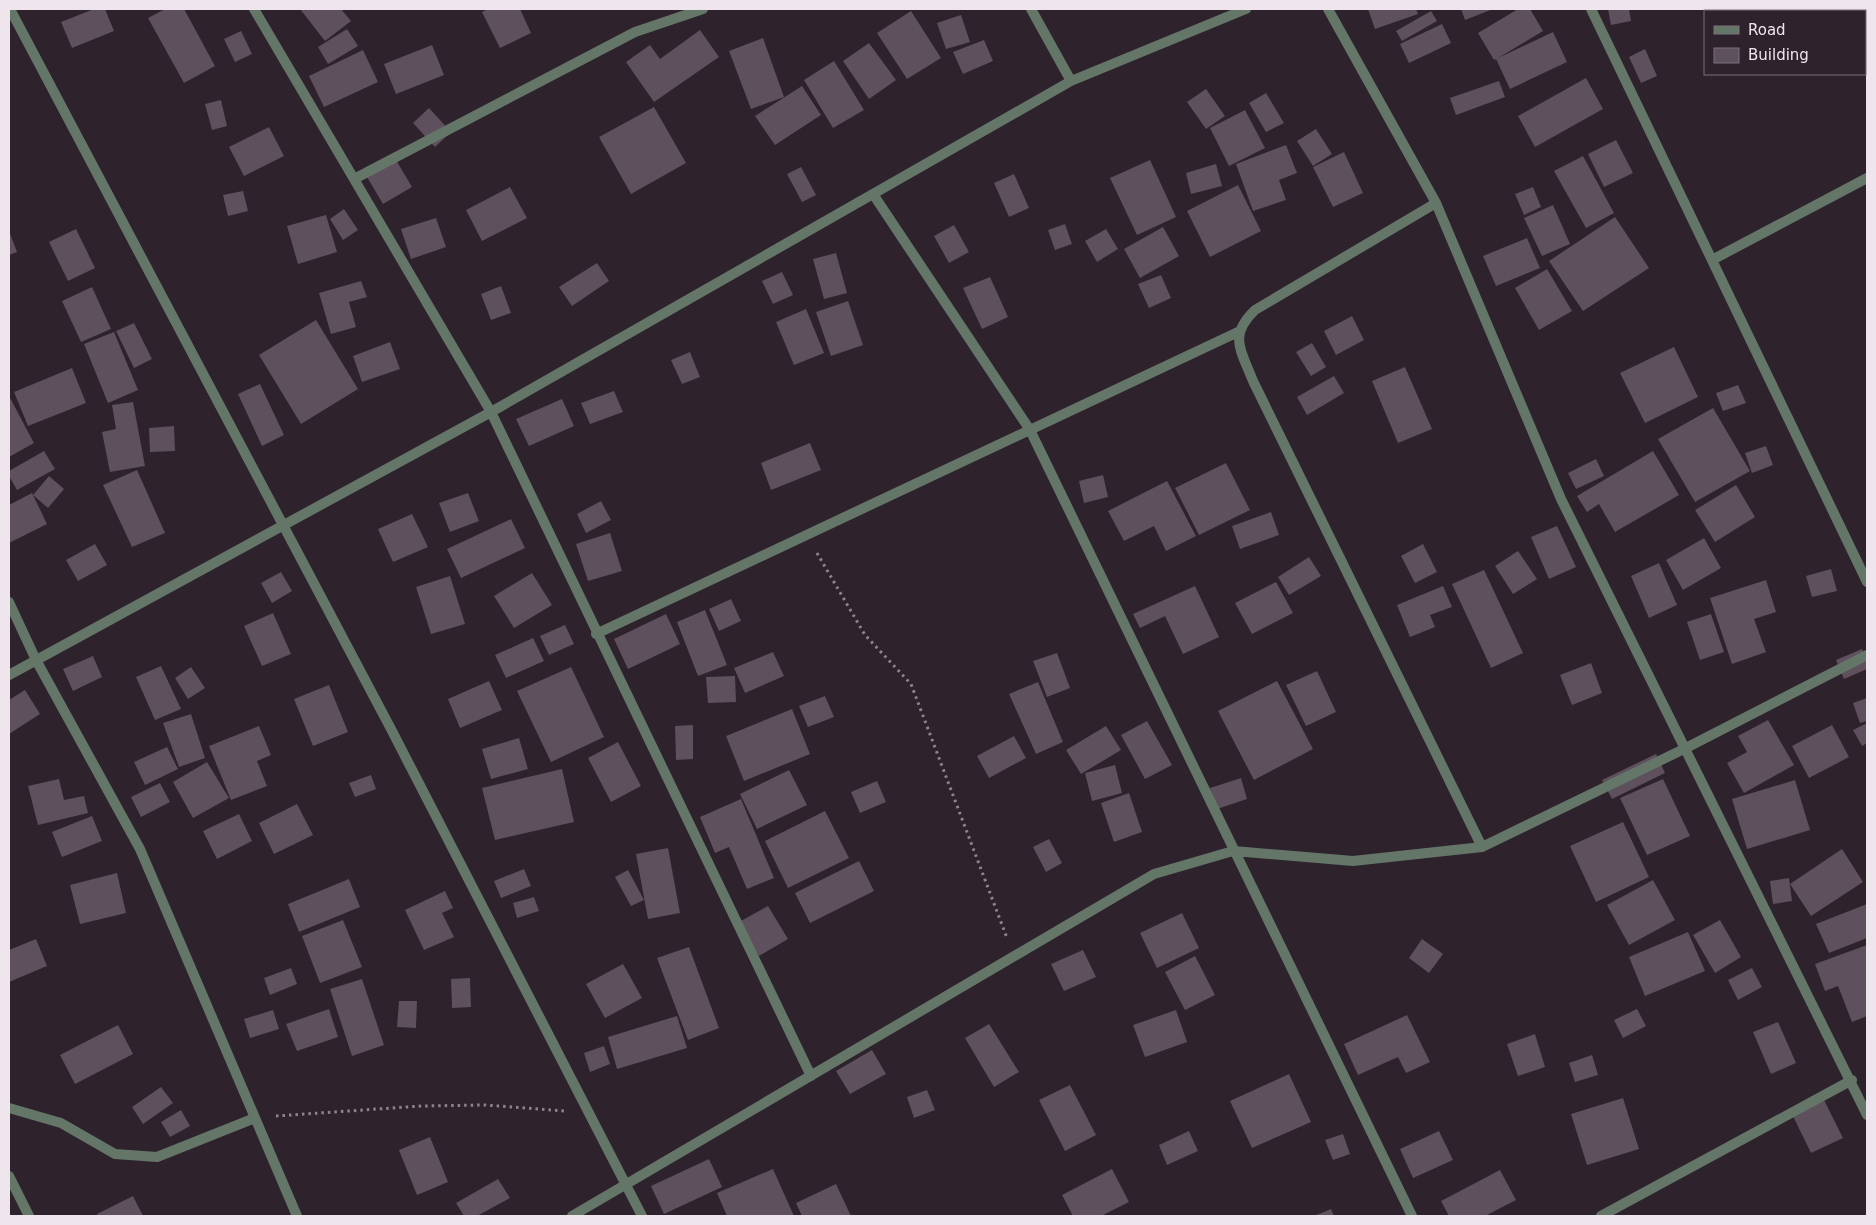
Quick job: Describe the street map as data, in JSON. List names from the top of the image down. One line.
{"legend":["Road","Building"]}
